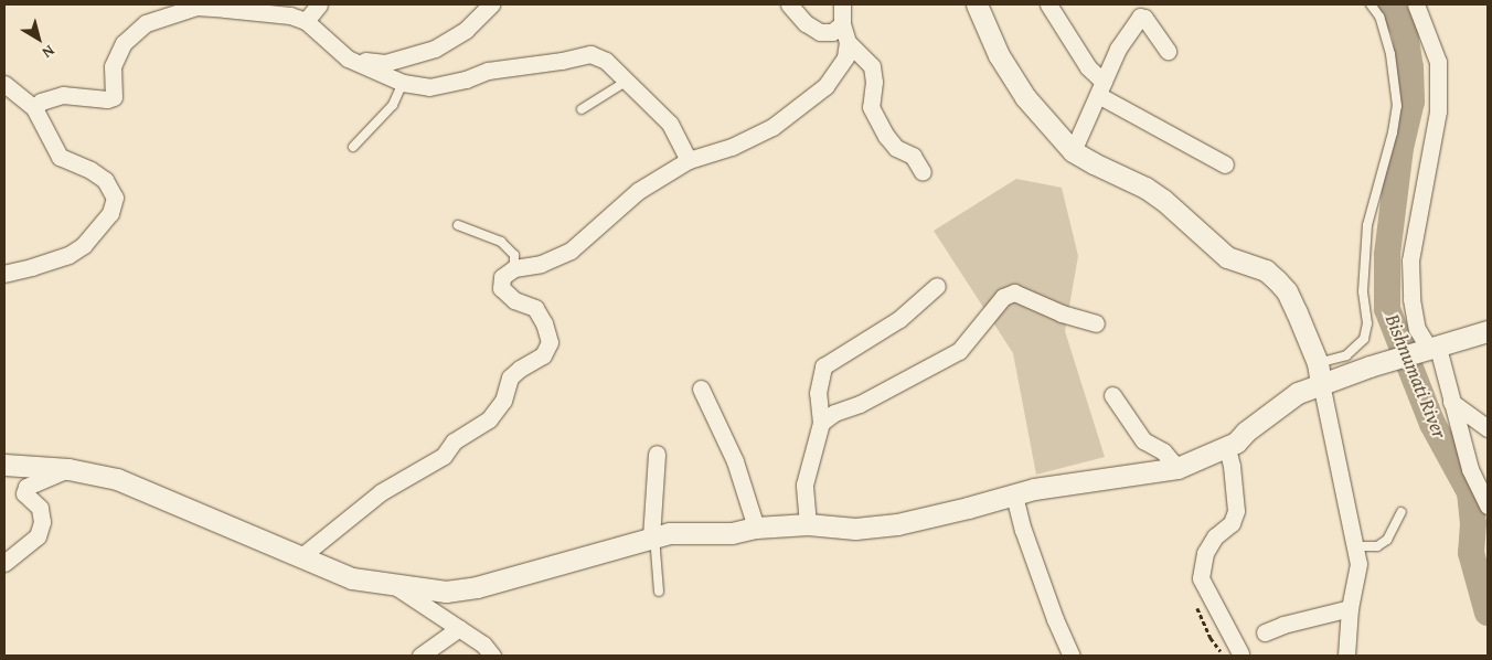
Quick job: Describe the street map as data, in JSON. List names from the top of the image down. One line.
{"water":["Bishnumati River"],"north":"bottom right"}
